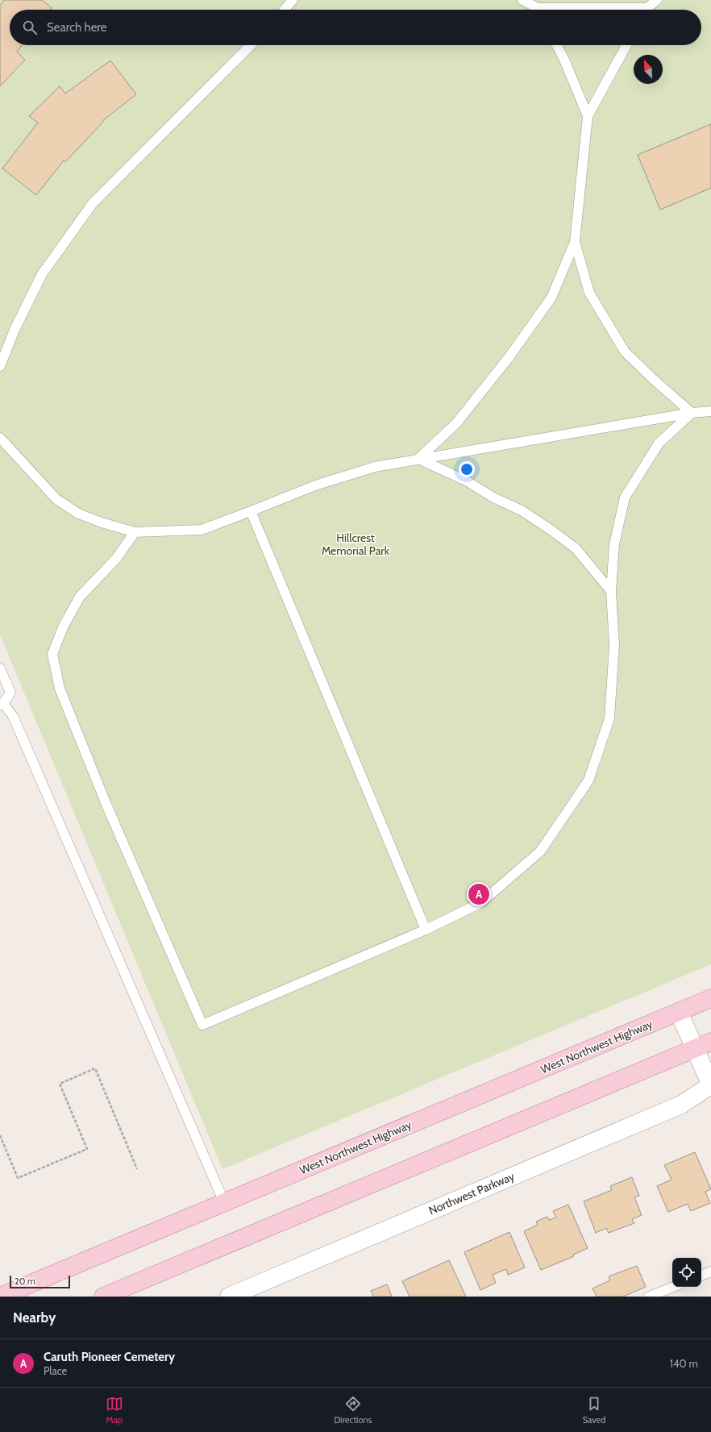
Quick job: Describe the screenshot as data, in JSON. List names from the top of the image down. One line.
{"streets":{"main road":["West Northwest Highway"],"street":["Northwest Parkway"]},"parks":["Hillcrest Memorial Park"],"scale_bar":"20 m","north":"top left","page":{"search":"Search here","pins":"A","scale":"20 m","heading":"Nearby","list":[{"mark":"A","name":"Caruth Pioneer Cemetery","note":"Place","value":"140 m"}],"nav":["Map","Directions","Saved"]}}
